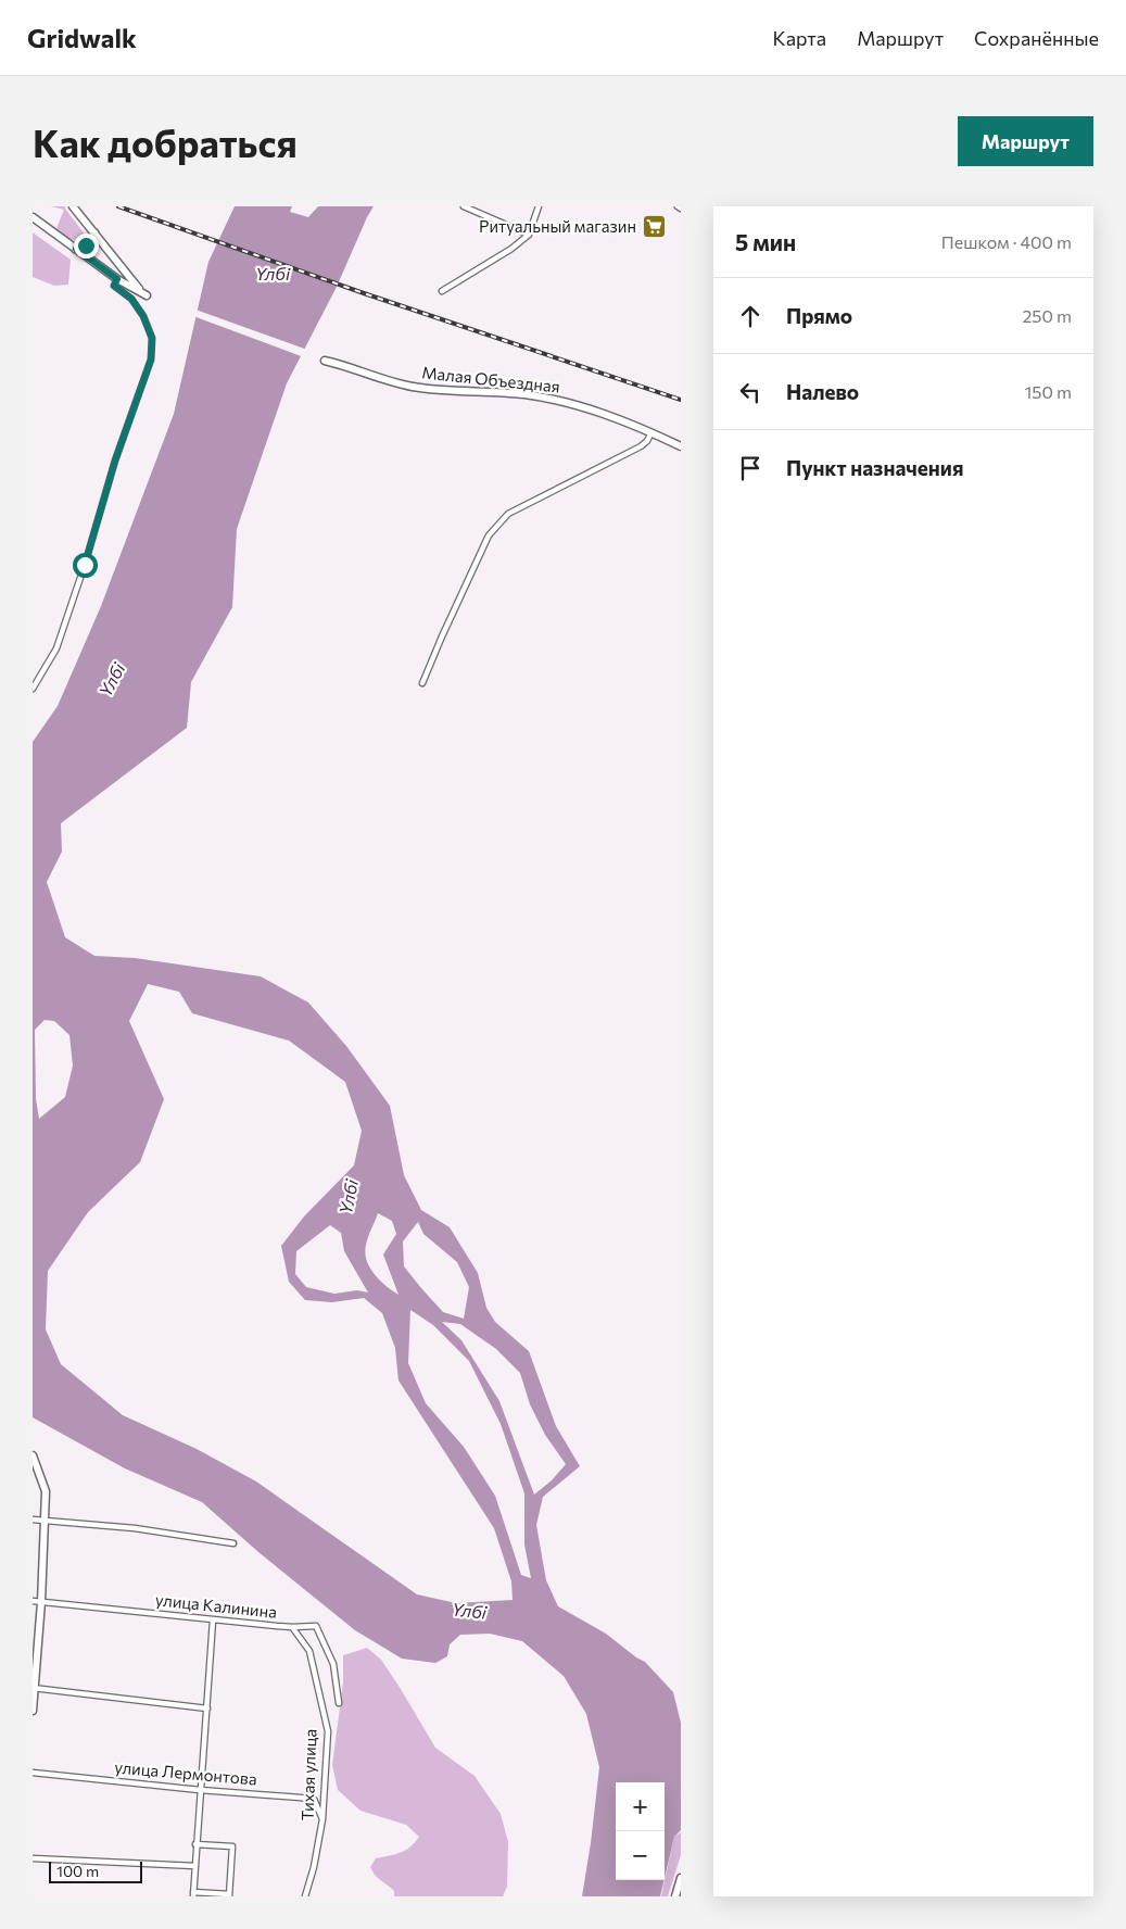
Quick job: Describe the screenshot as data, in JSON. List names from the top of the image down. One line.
{"streets":{"main road":["Малая Объездная"],"street":["улица Калинина","улица Лермонтова","Тихая улица"]},"crossings":[["улица Калинина","Тихая улица"],["улица Лермонтова","Тихая улица"]],"water":["Үлбі"],"places":{"supermarket":["Ритуальный магазин"]},"scale_bar":"100 m","page":{"header":"Gridwalk","nav":["Карта","Маршрут","Сохранённые"],"buttons":"Маршрут","title":"Как добраться","heading":["5 мин","Пешком · 400 m"],"list":[["Прямо","250 m"],["Налево","150 m"],"Пункт назначения"],"map_buttons":["+","−"],"scale":"100 m"}}
